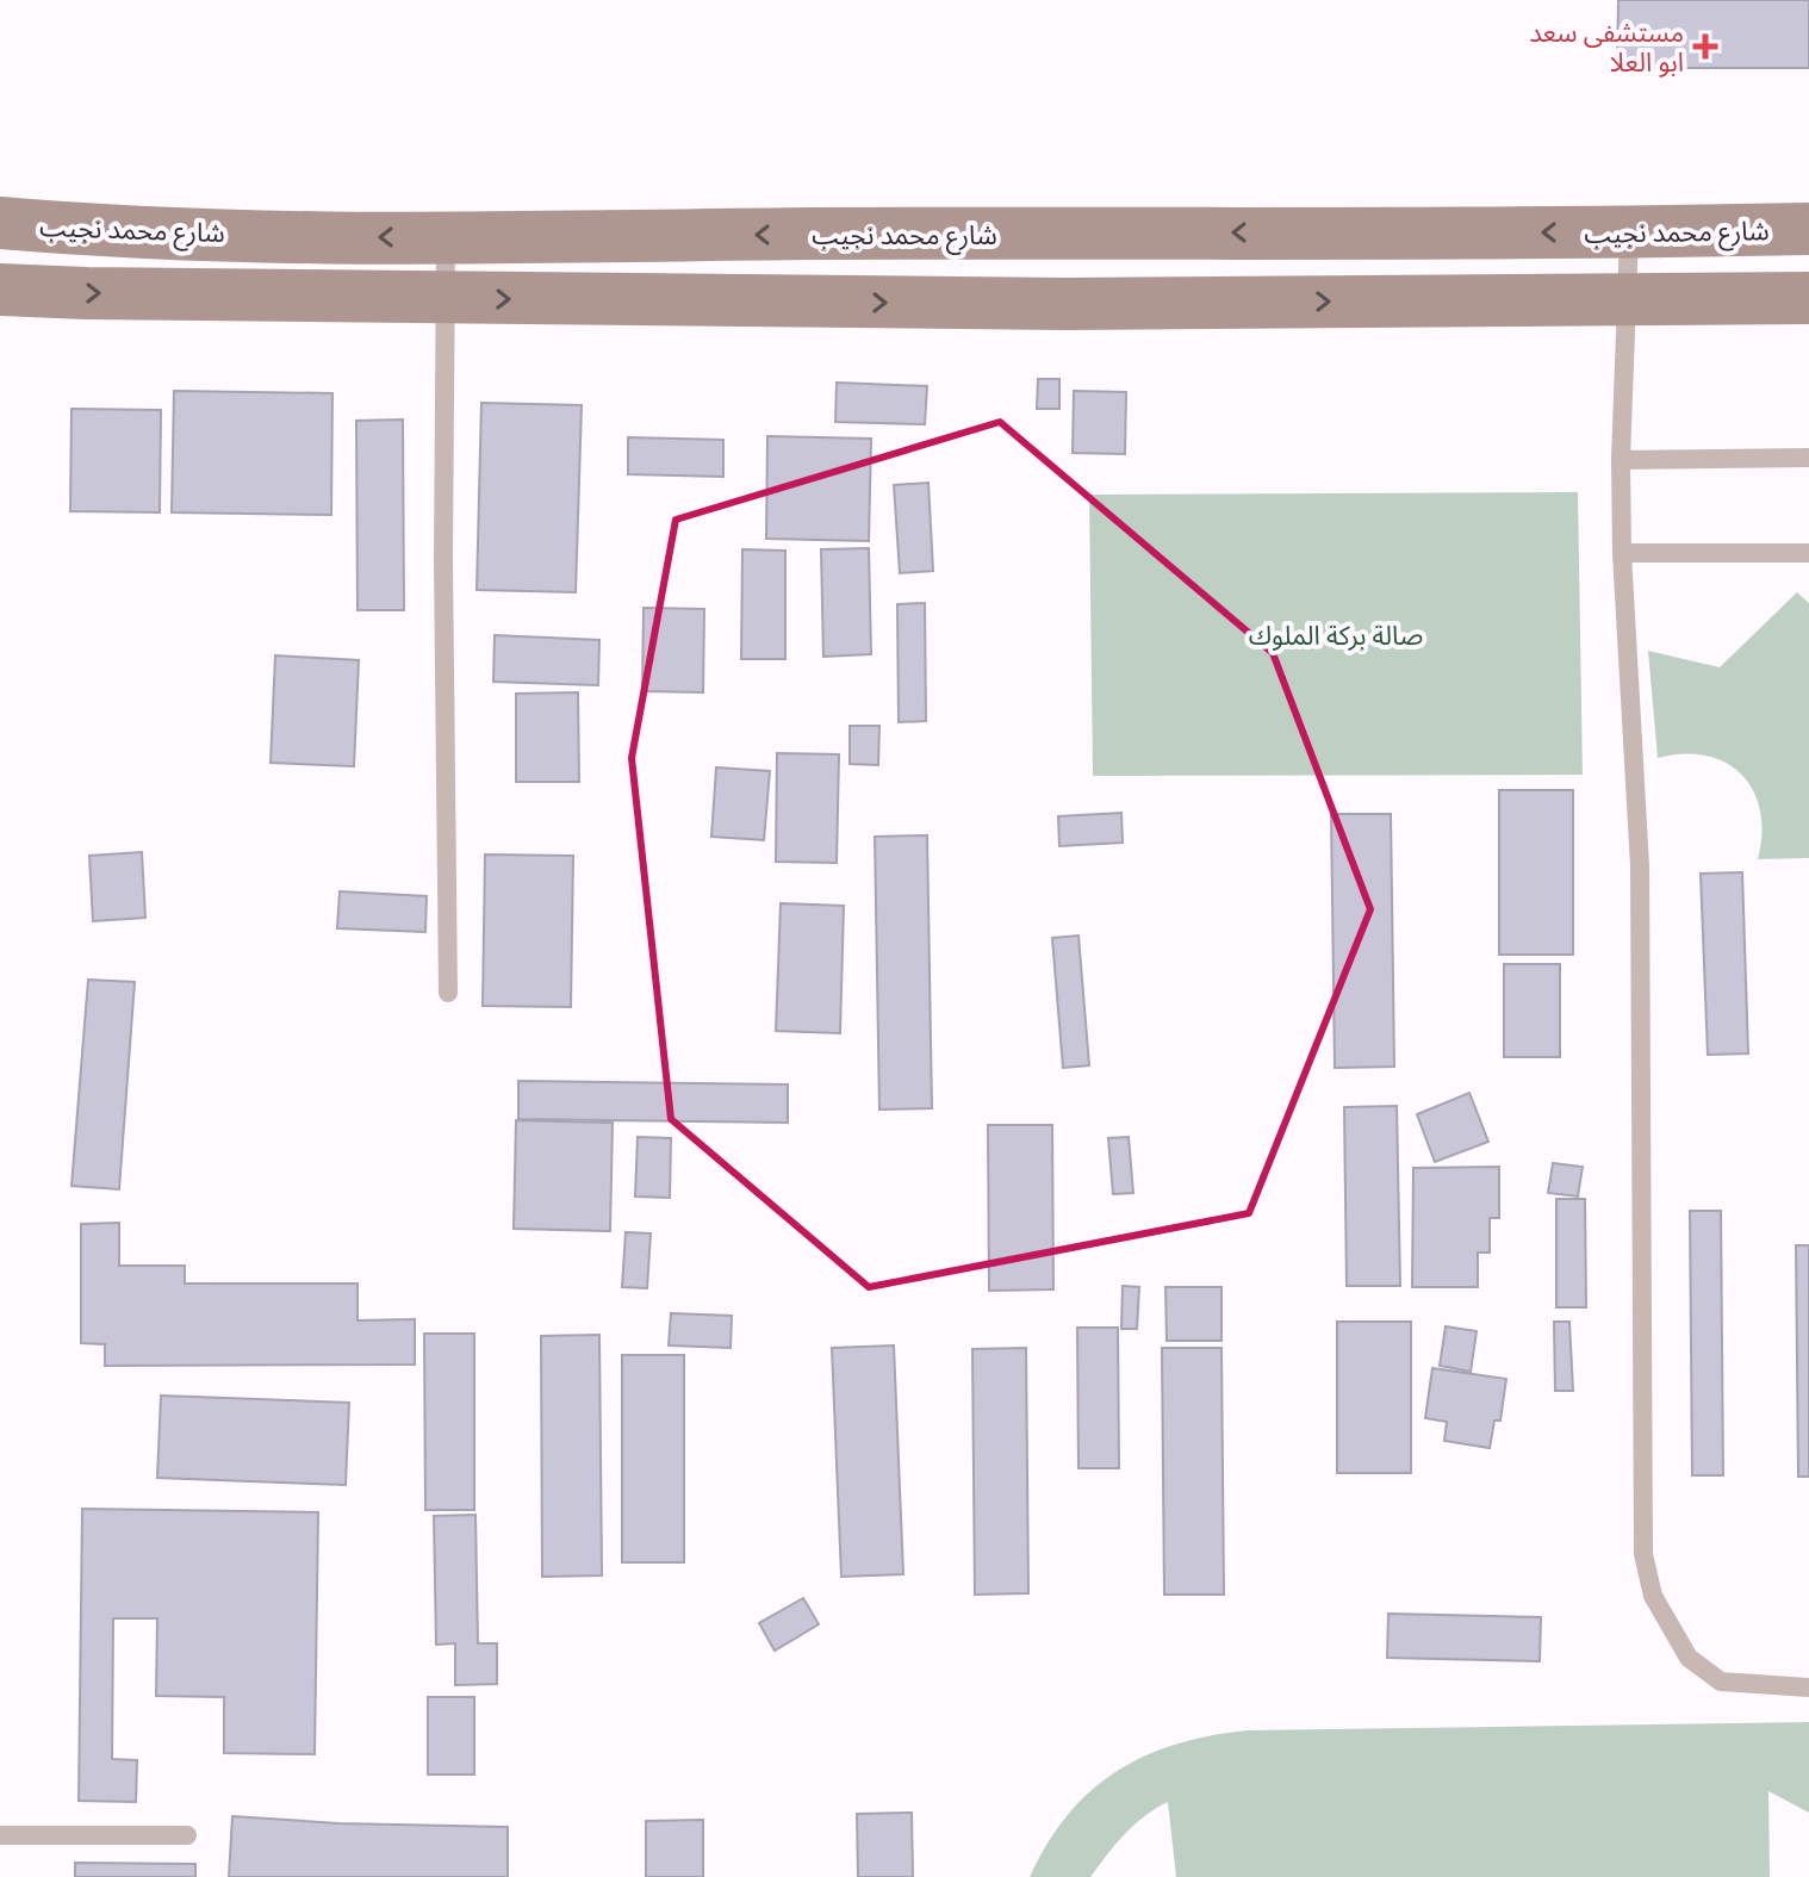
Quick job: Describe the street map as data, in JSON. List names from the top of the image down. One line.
{"streets":{"main road":["شارع محمد نجيب"]},"parks":["صالة بركة الملوك"],"places":{"health":["مستشفى سعد ابو العلا"]}}
